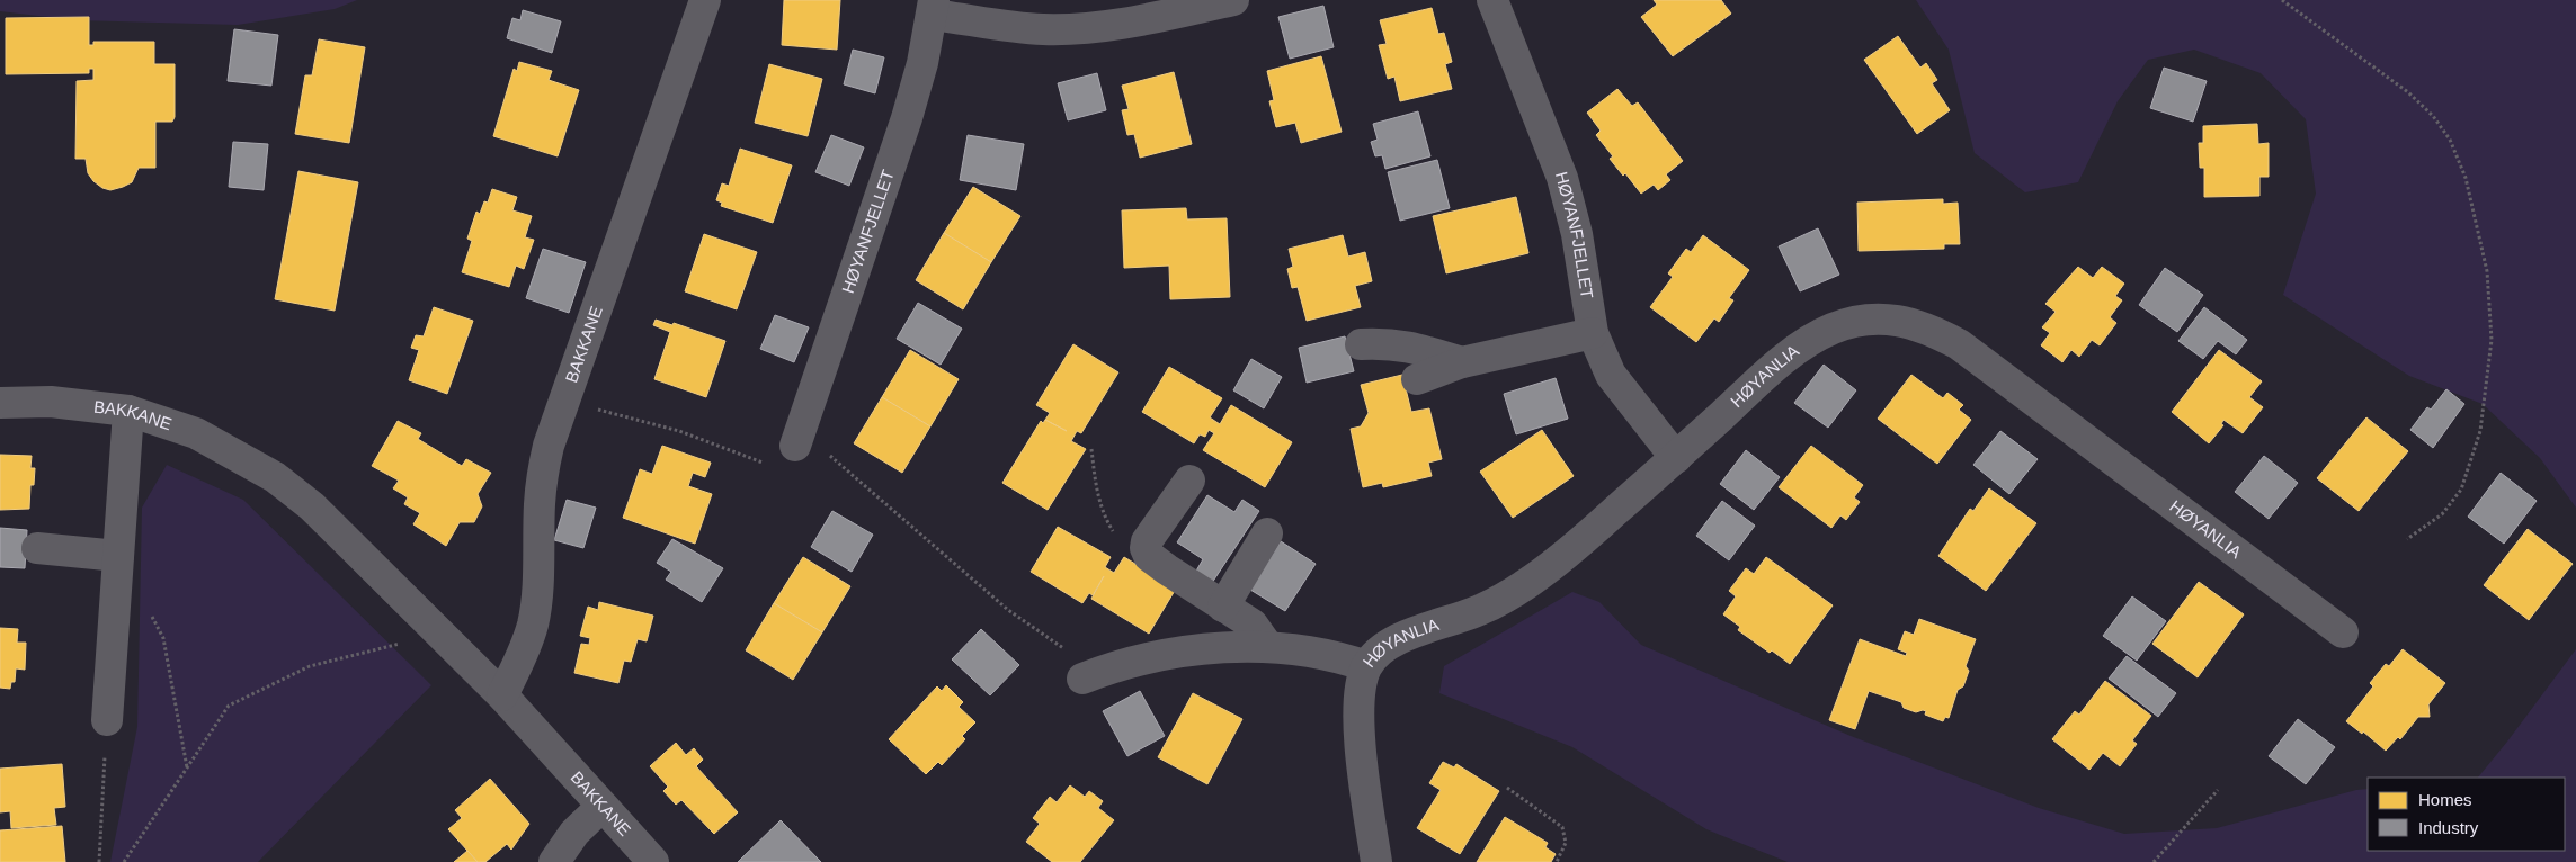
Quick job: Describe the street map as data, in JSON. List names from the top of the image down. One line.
{"streets":{"street":["HØYANFJELLET","BAKKANE","HØYANLIA"]},"crossings":[["HØYANFJELLET","HØYANLIA"]],"legend":["Homes","Industry"]}
